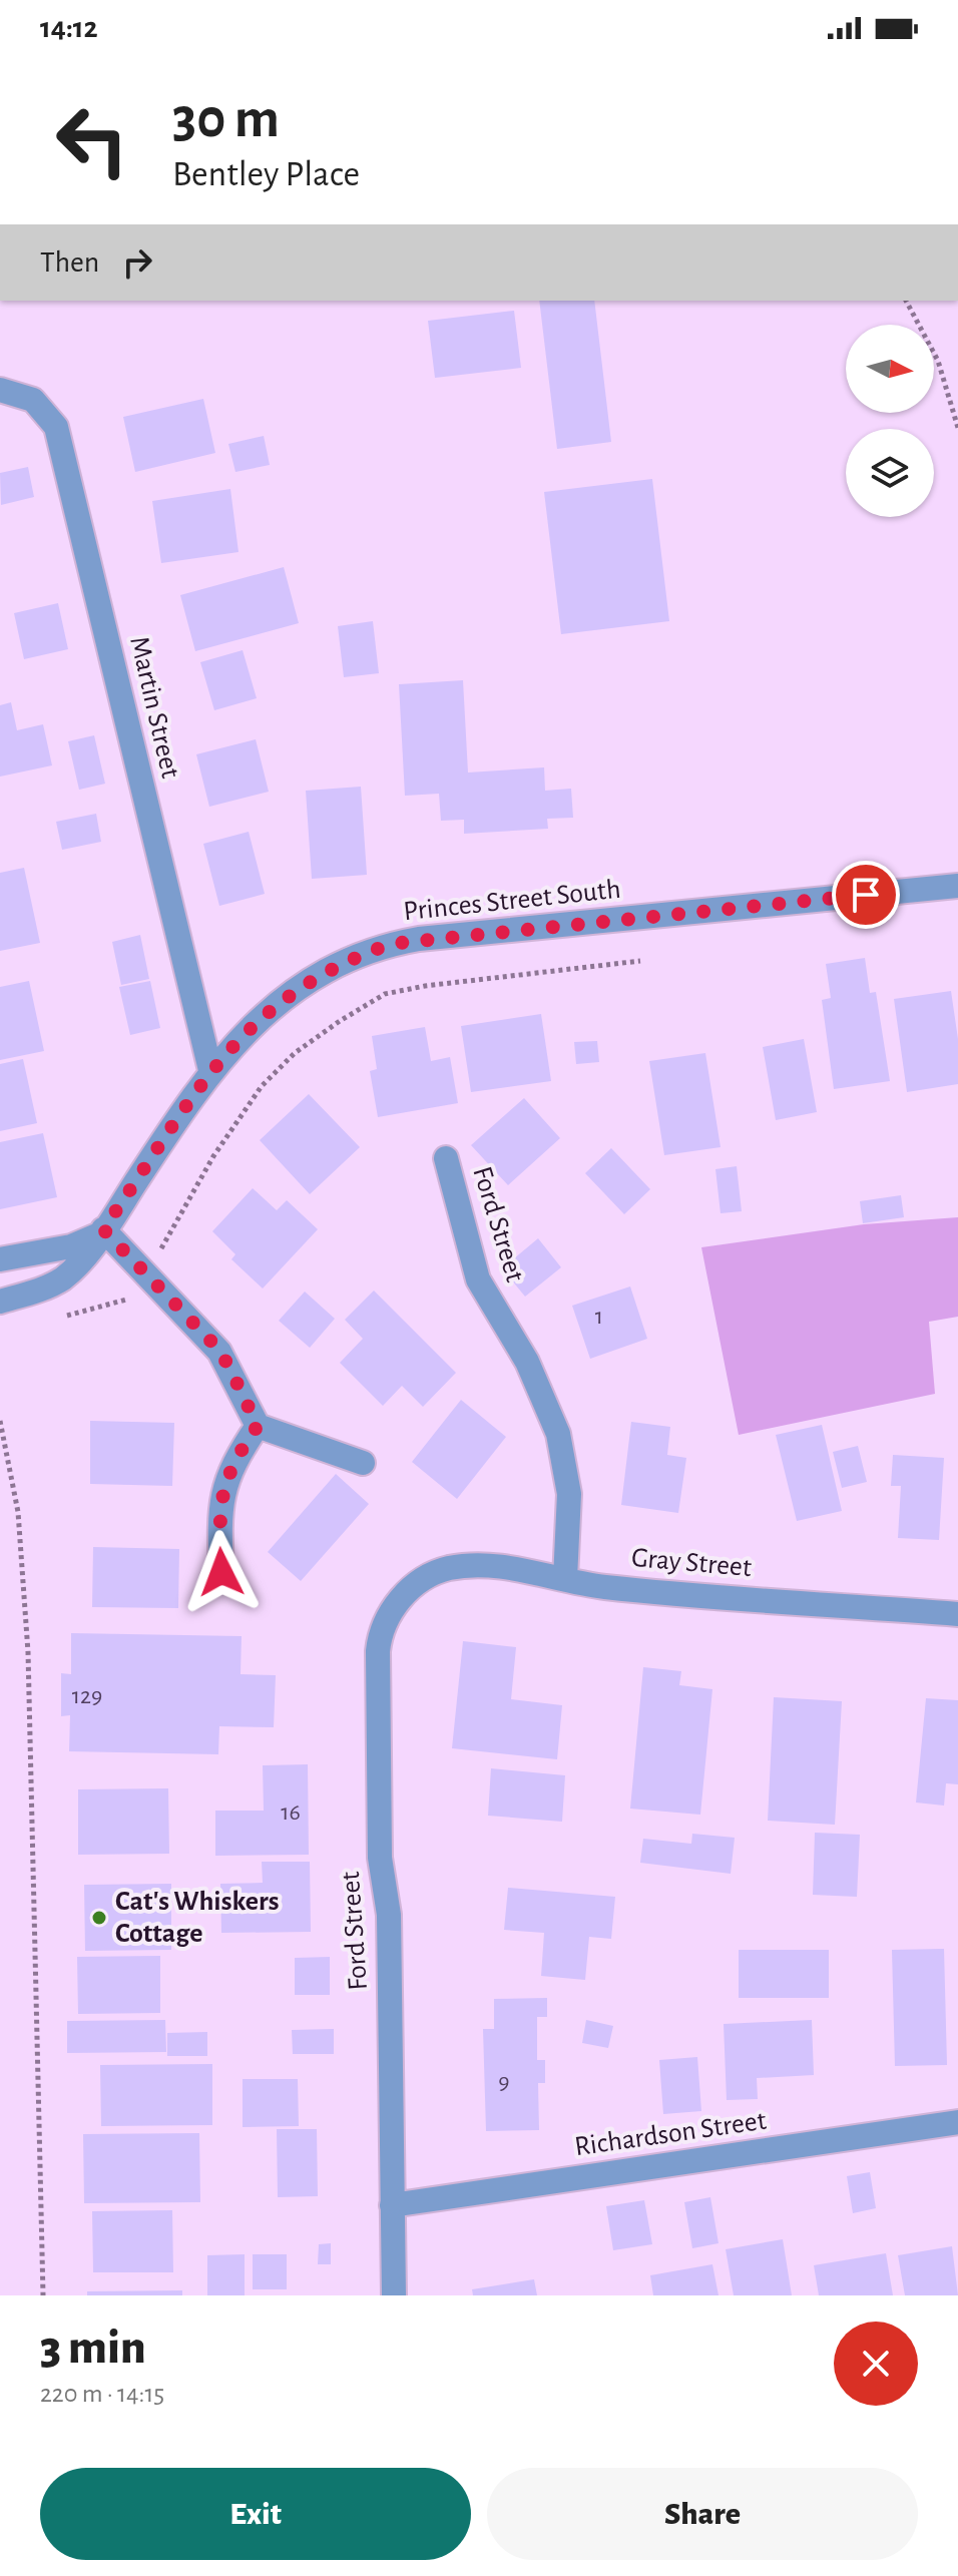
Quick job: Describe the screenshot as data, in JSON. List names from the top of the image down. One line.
{"streets":{"street":["Martin Street","Princes Street South","Ford Street","Gray Street","Richardson Street"]},"crossings":[["Martin Street","Princes Street South"],["Ford Street","Gray Street"],["Ford Street","Richardson Street"]],"places":["Cat's Whiskers Cottage"],"house_numbers":["1","129","16","9"],"north":"right","page":{"status":"14:12","turn":["30 m","Bentley Place"],"then":"Then","heading":["3 min","220 m · 14:15"],"buttons":["Exit","Share"]}}
